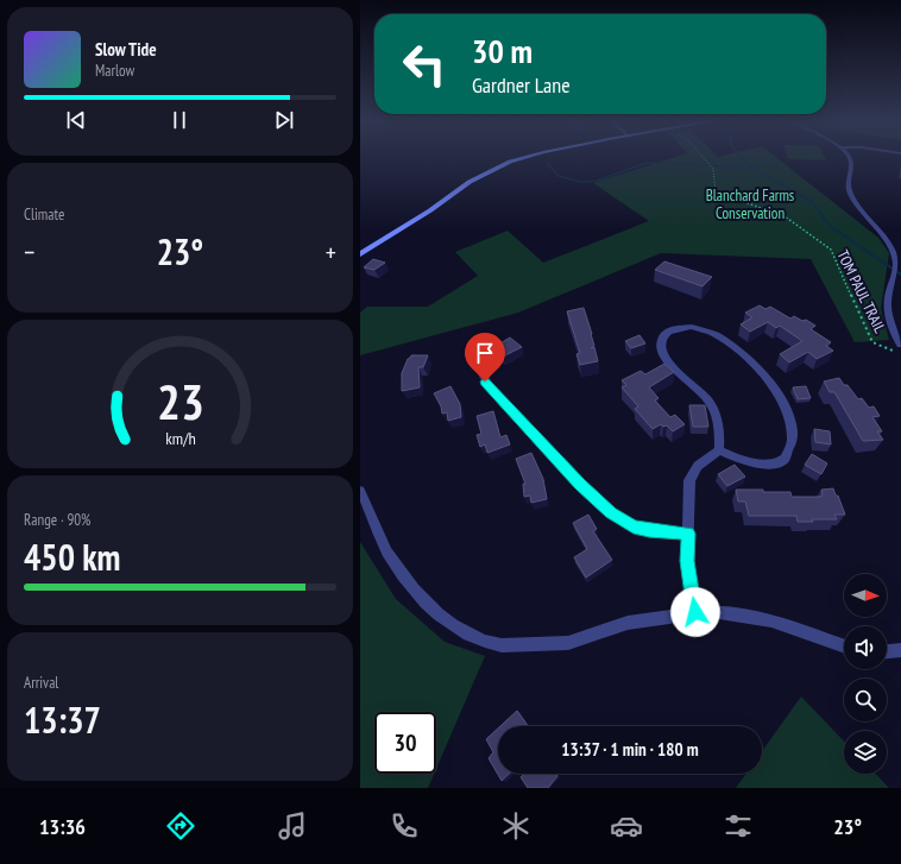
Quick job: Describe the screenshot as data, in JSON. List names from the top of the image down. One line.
{"streets":{"path":["TOM PAUL TRAIL"]},"parks":["Blanchard Farms Conservation"],"north":"right","page":{"turn":["30 m","Gardner Lane"],"song":["Slow Tide","Marlow"],"tile":["Climate",["Range · 90%","450 km"],["Arrival","13:37"]],"heat":["−","23°","+"],"limit":"30","trip":"13:37 · 1 min · 180 m","tabs":["13:36","23°"],"gauge":["23","km/h"]}}
